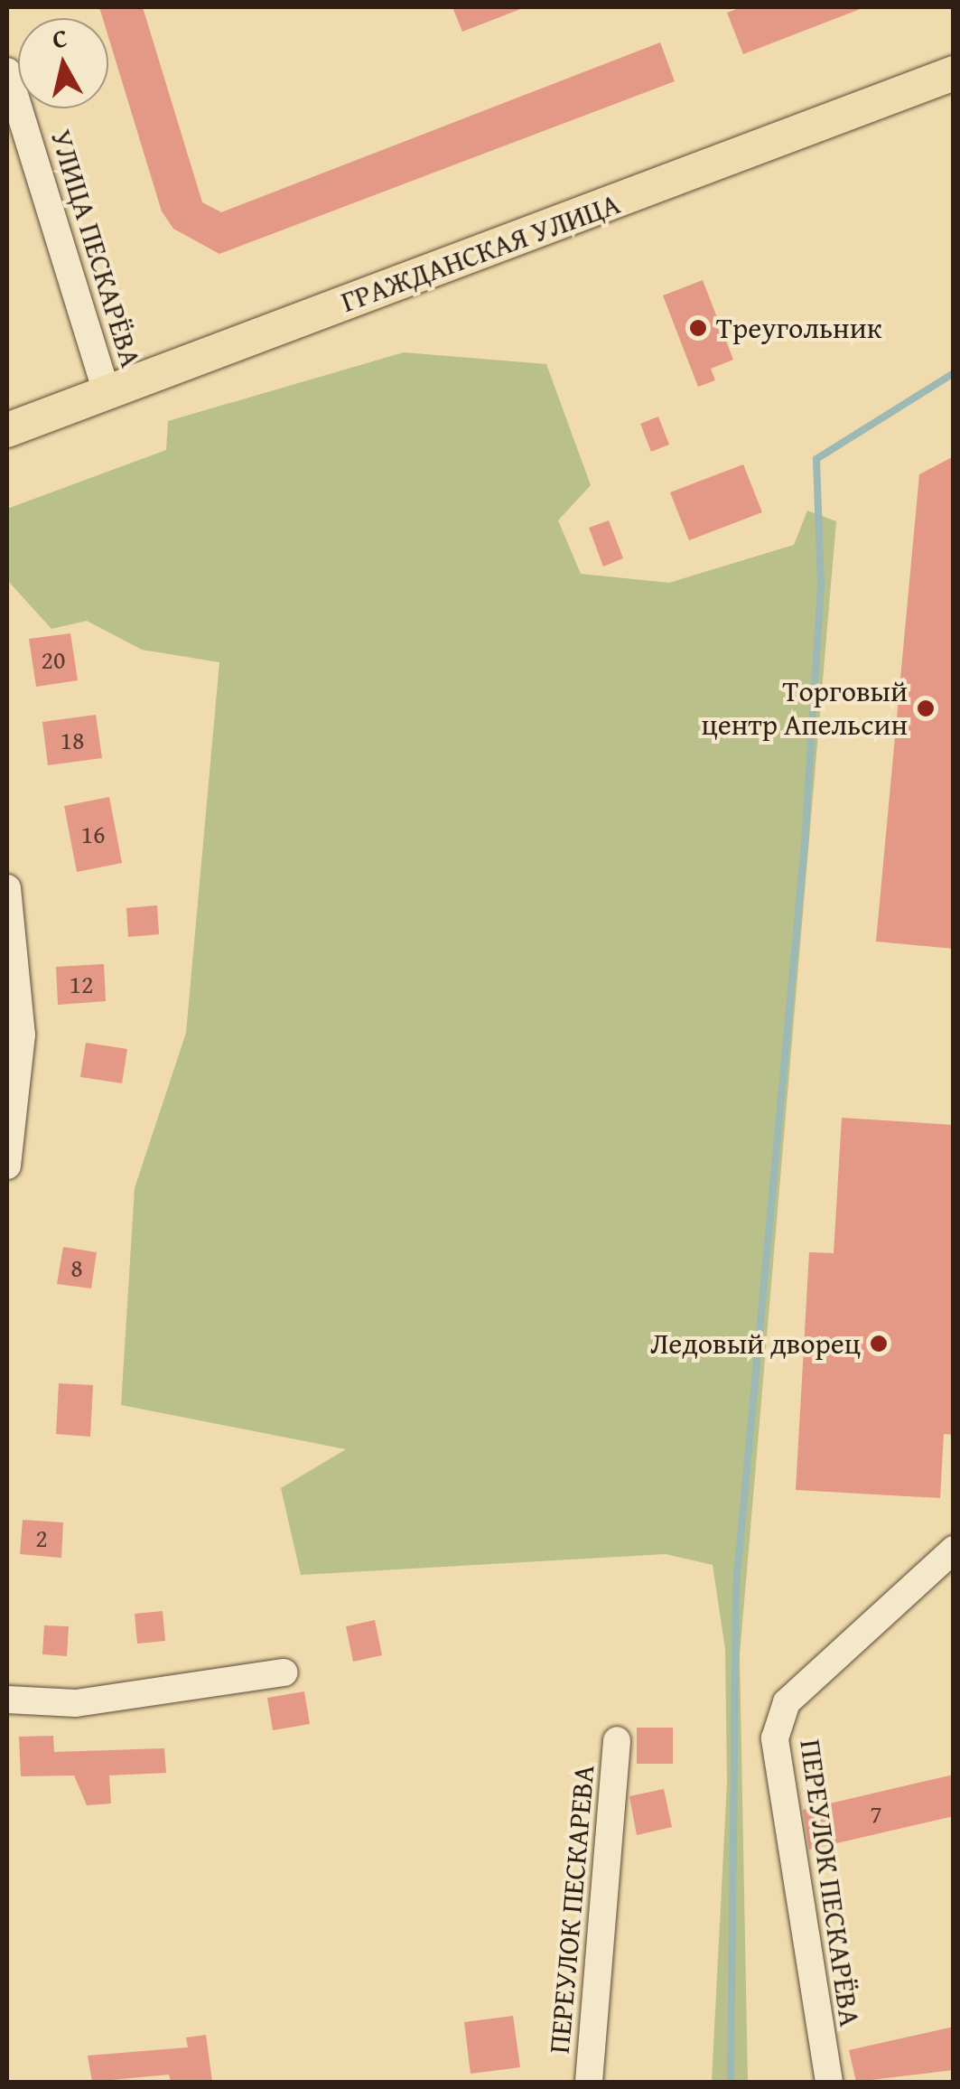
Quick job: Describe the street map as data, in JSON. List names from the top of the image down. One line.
{"streets":{"main road":["ГРАЖДАНСКАЯ УЛИЦА"],"street":["УЛИЦА ПЕСКАРЁВА","ПЕРЕУЛОК ПЕСКАРЁВА","ПЕРЕУЛОК ПЕСКАРЕВА"]},"crossings":[["УЛИЦА ПЕСКАРЁВА","ГРАЖДАНСКАЯ УЛИЦА"]],"places":["Треугольник","Торговый центр Апельсин","Ледовый дворец"],"house_numbers":["20","18","16","12","8","2","7"],"north":"top"}
